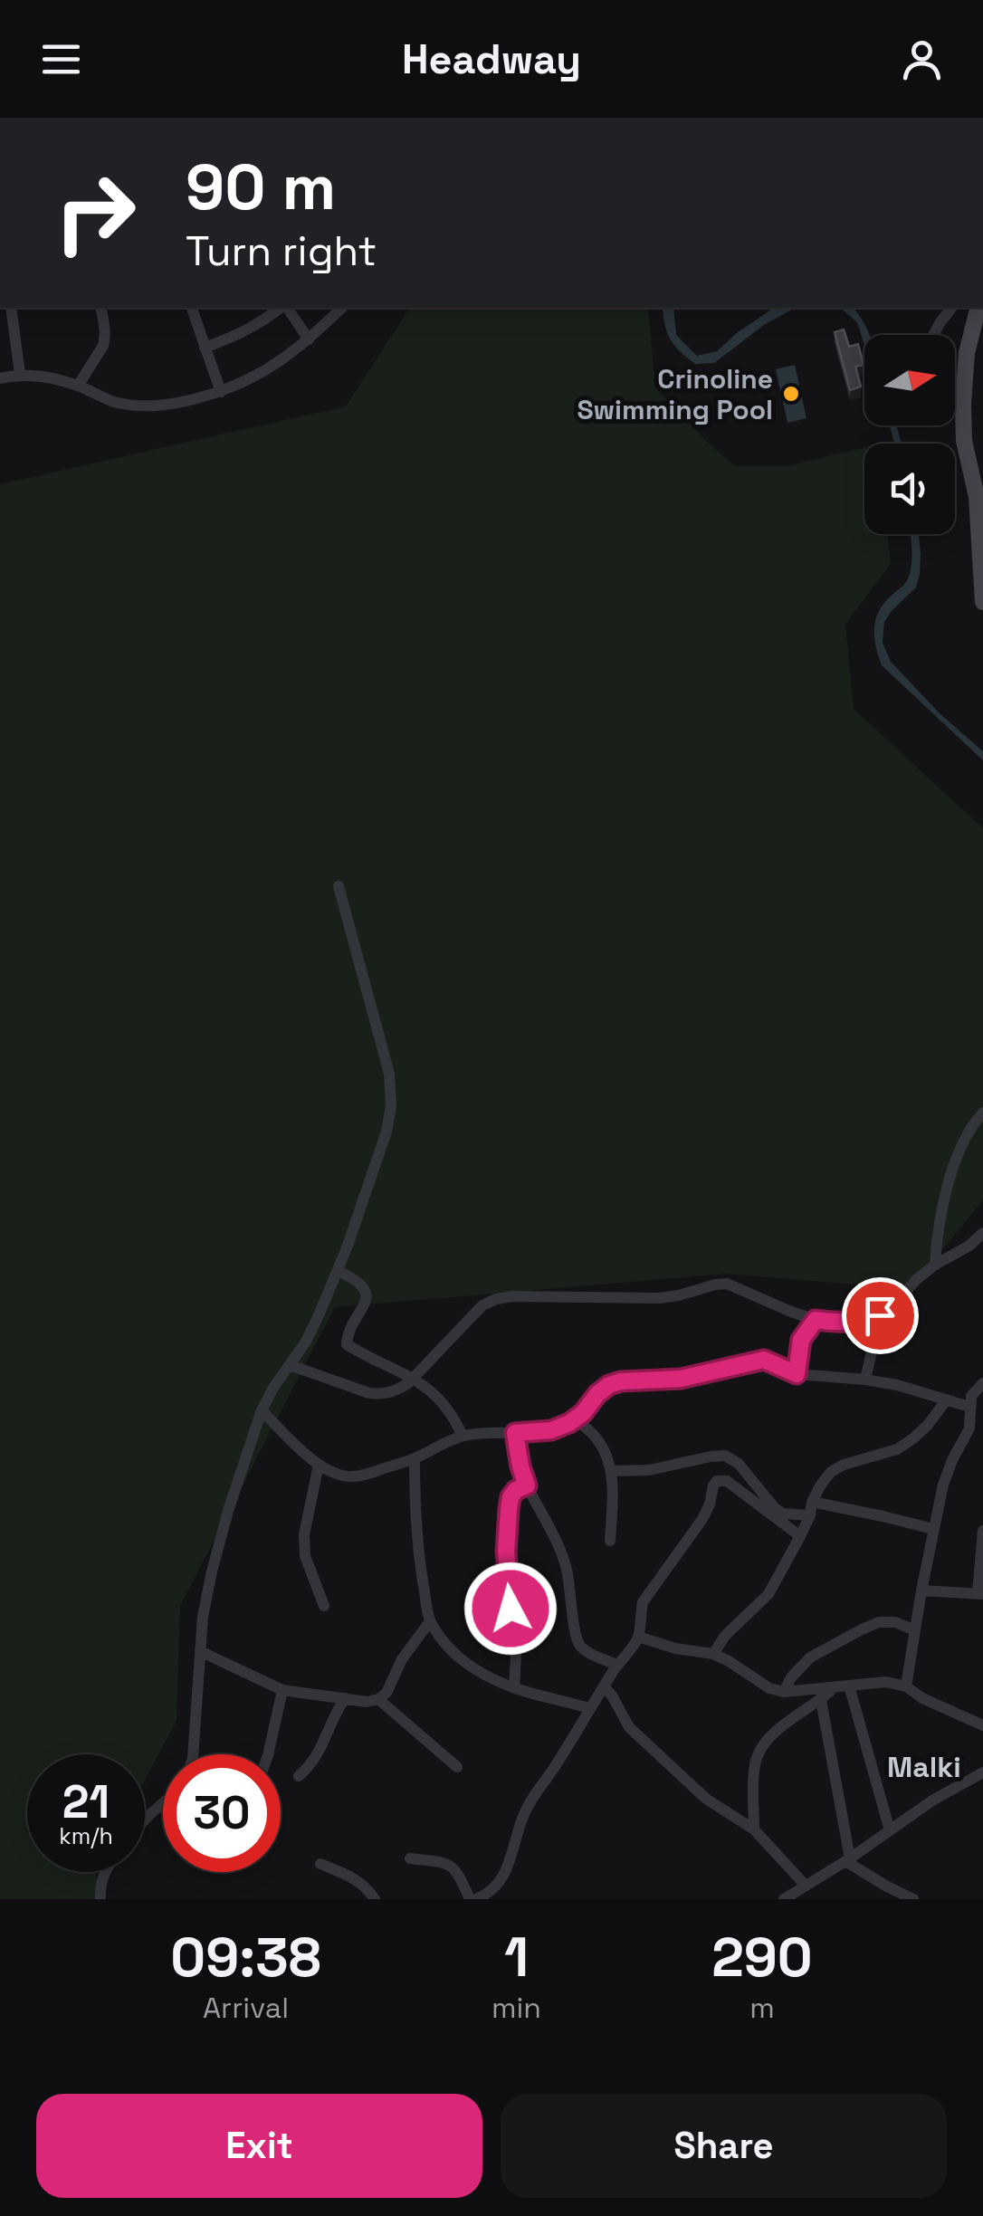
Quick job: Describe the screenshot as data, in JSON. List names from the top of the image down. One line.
{"districts":["Malki"],"places":["Crinoline Swimming Pool"],"north":"right","page":{"header":"Headway","turn":["90 m","Turn right"],"speed":"21 km/h","limit":"30","eta":["09:38","Arrival","1","min","290","m"],"buttons":["Exit","Share"]}}
